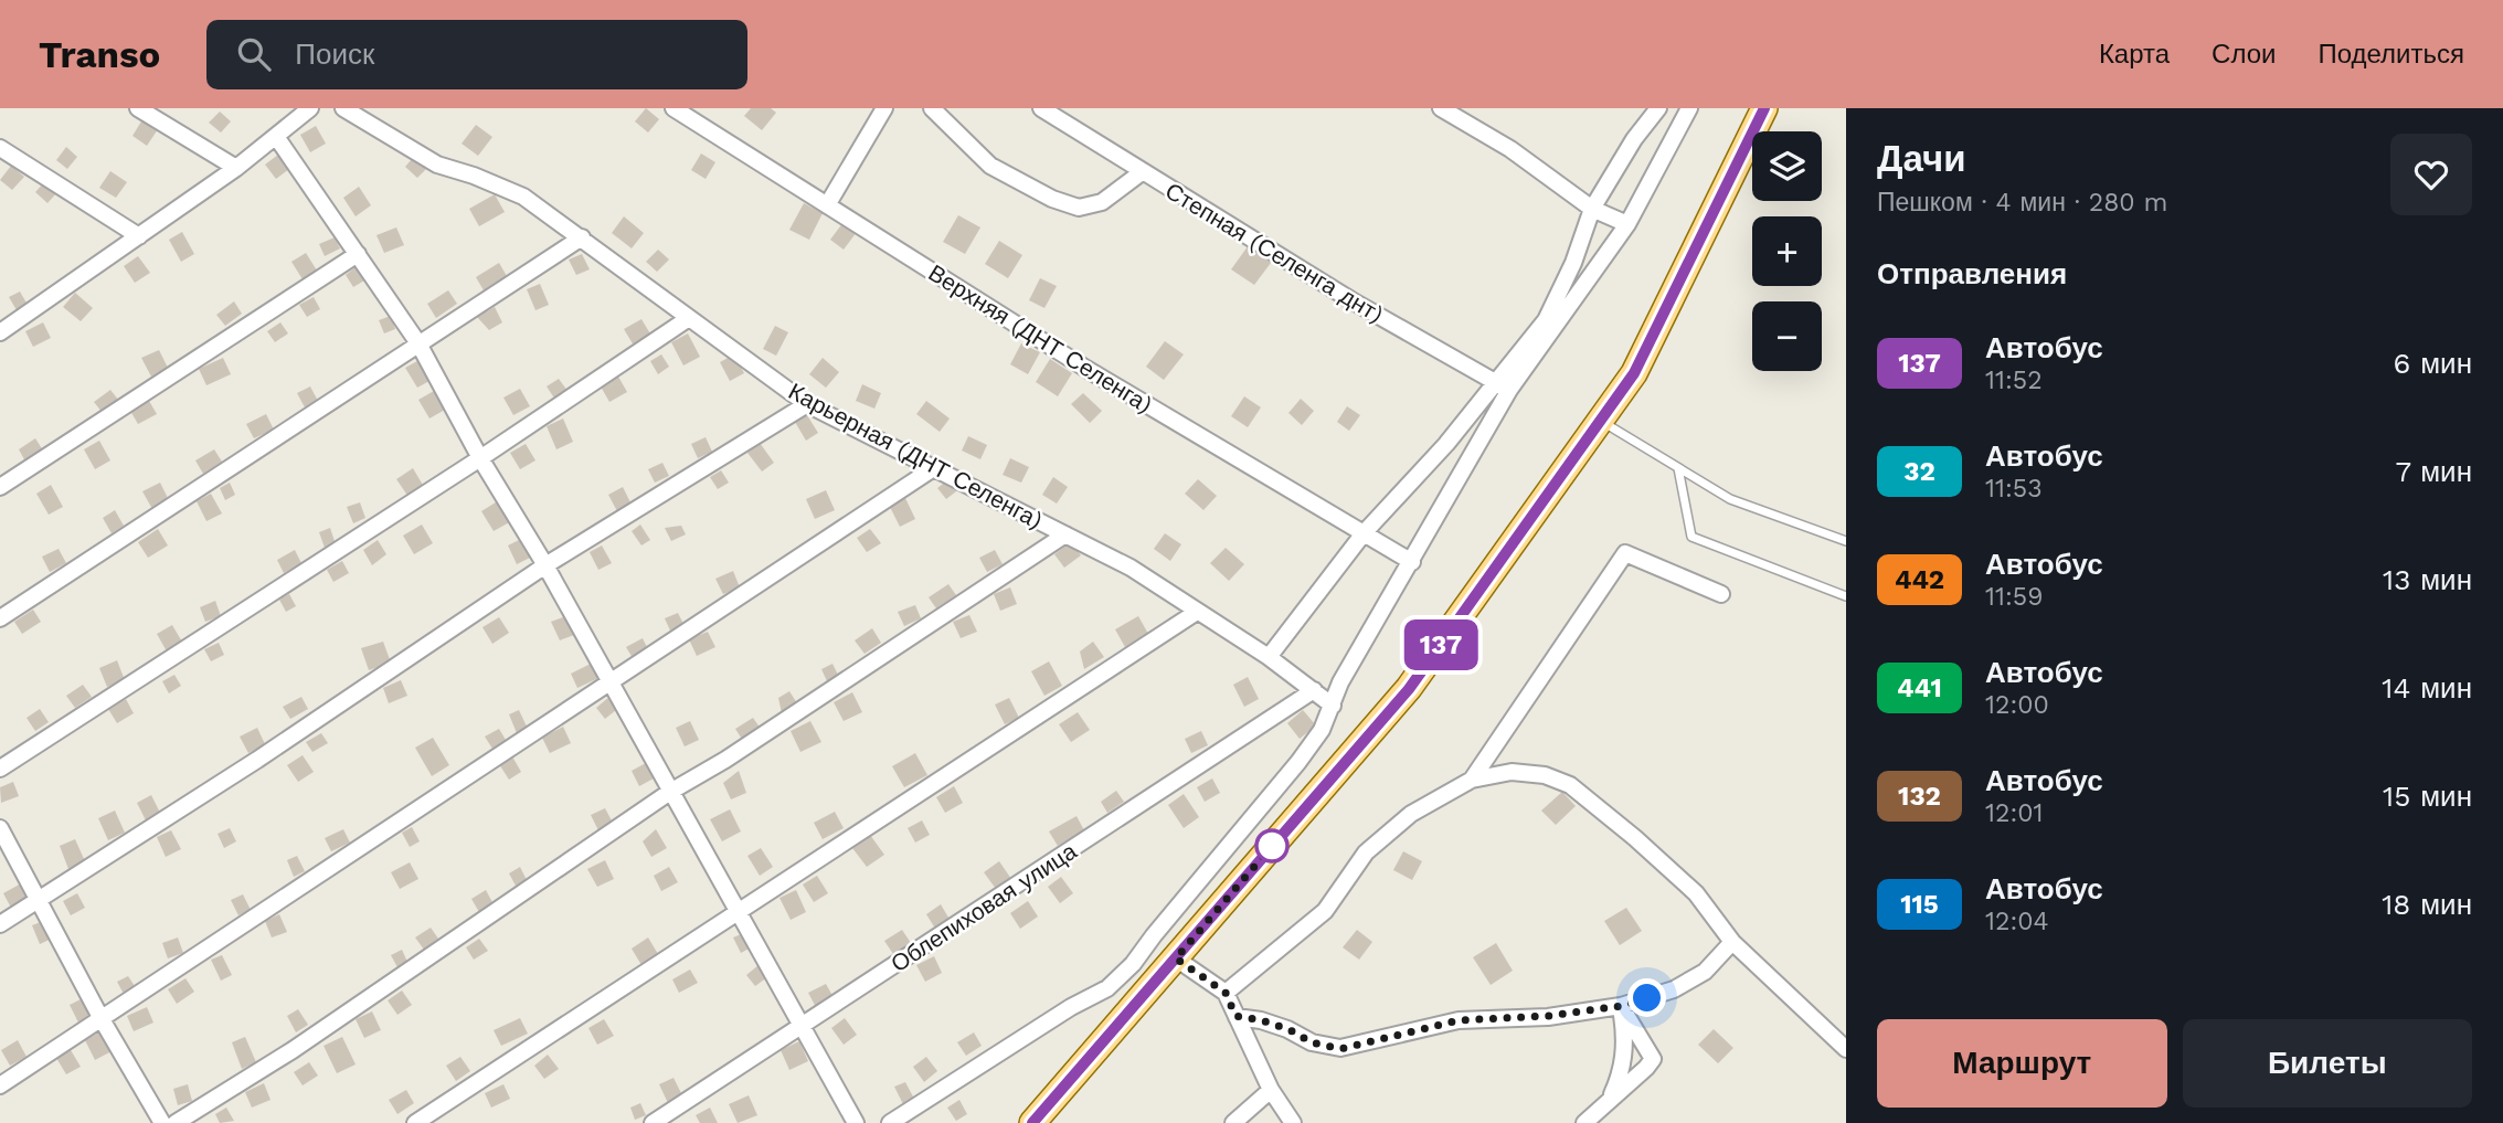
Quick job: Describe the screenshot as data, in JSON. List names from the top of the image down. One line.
{"streets":{"street":["Степная (Селенга днт)","Верхняя (ДНТ Селенга)","Карьерная (ДНТ Селенга)","Облепиховая улица"]},"crossings":[["Карьерная (ДНТ Селенга)","Облепиховая улица"]],"lines":["bus line 137"],"page":{"header":"Transo","search":"Поиск","nav":["Карта","Слои","Поделиться"],"on_map":"137","heading":[["Дачи","Пешком · 4 мин · 280 m"],"Отправления"],"map_buttons":["+","−"],"list":[{"mark":"137","name":"Автобус","note":"11:52","value":"6 мин"},{"mark":"32","name":"Автобус","note":"11:53","value":"7 мин"},{"mark":"442","name":"Автобус","note":"11:59","value":"13 мин"},{"mark":"441","name":"Автобус","note":"12:00","value":"14 мин"},{"mark":"132","name":"Автобус","note":"12:01","value":"15 мин"},{"mark":"115","name":"Автобус","note":"12:04","value":"18 мин"}],"buttons":["Маршрут","Билеты"]}}
